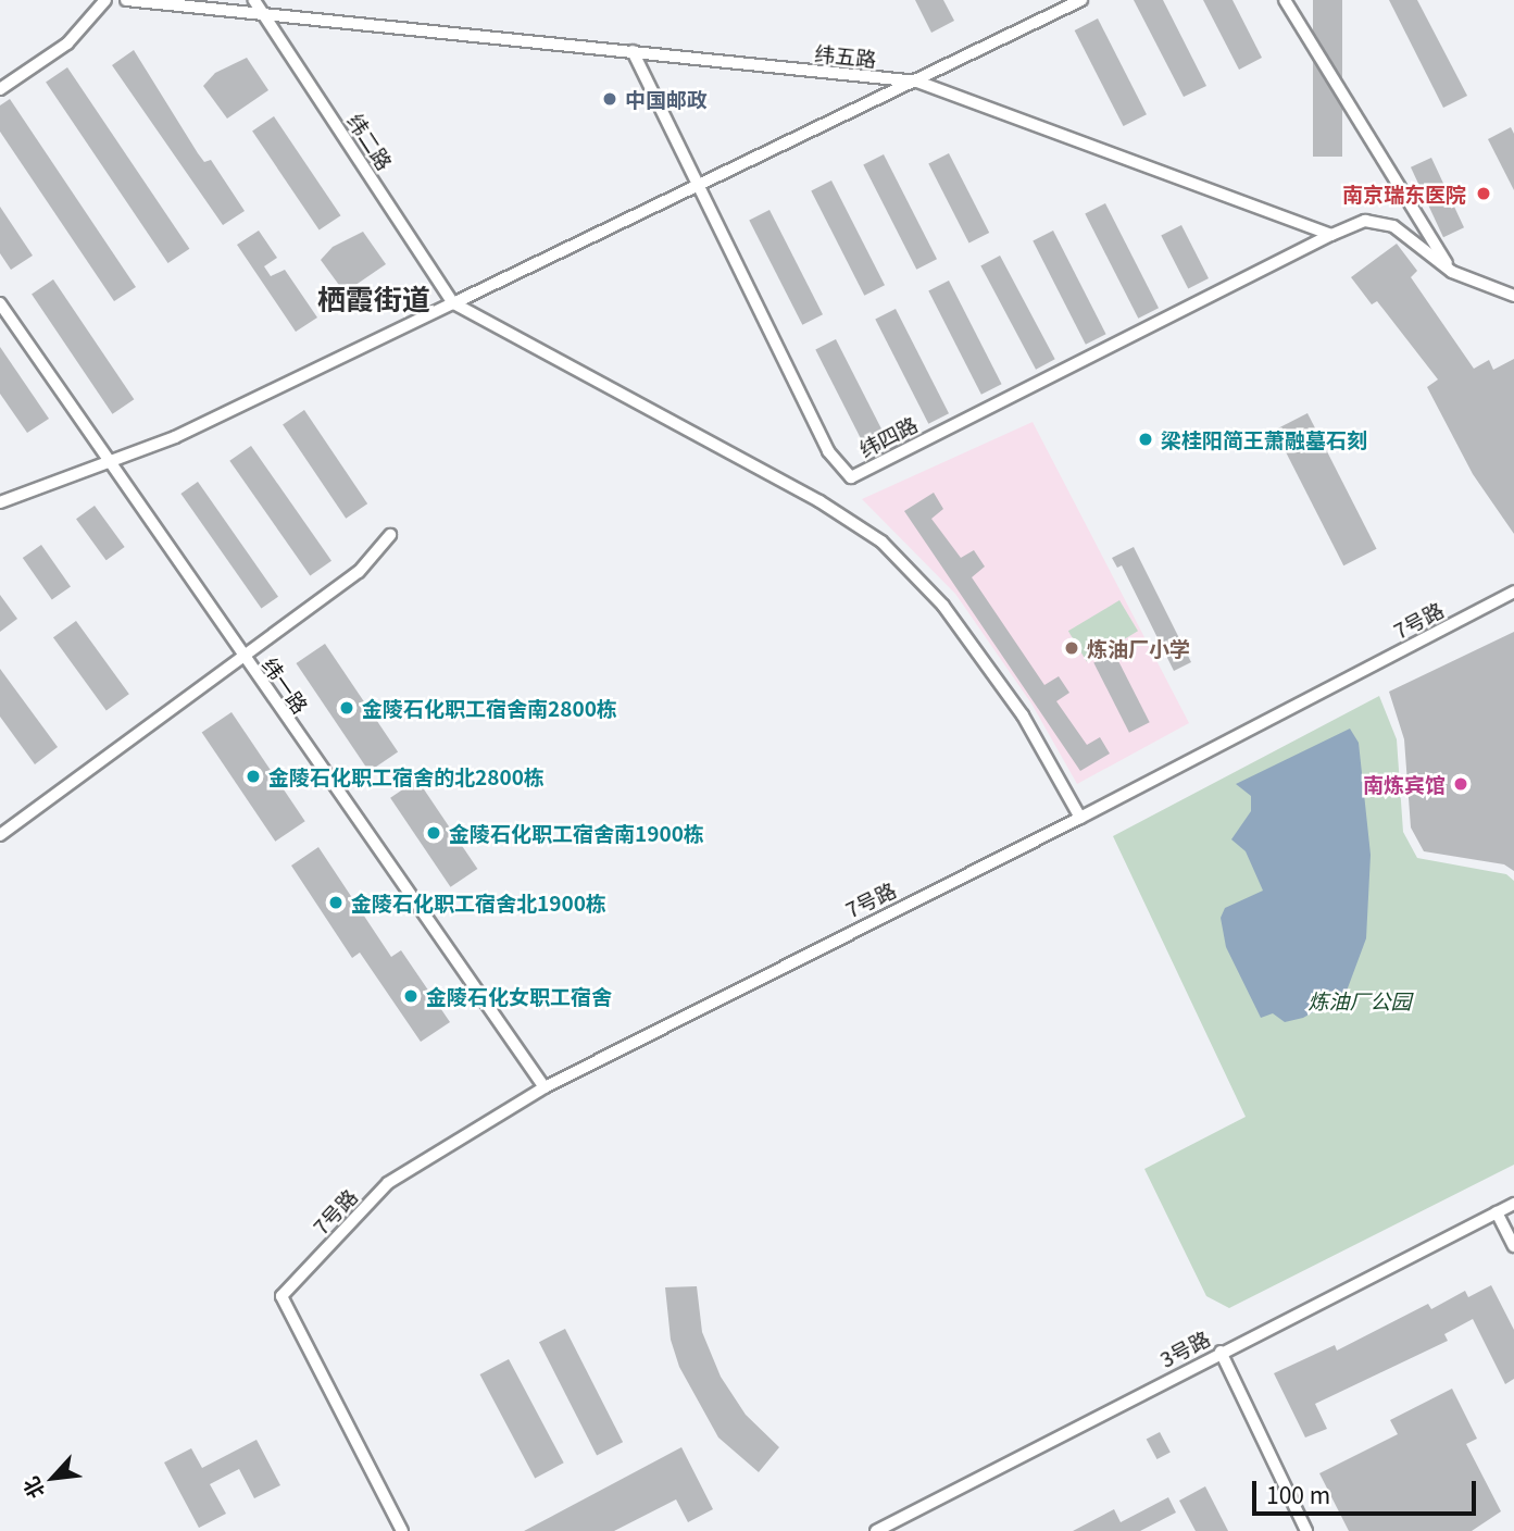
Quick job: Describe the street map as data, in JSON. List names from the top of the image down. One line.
{"streets":{"street":["纬五路","纬二路","纬四路","7号路","纬一路","3号路"]},"crossings":[["纬五路","纬二路"],["纬五路","纬四路"],["7号路","纬一路"]],"districts":["栖霞街道"],"parks":["炼油厂公园"],"places":["中国邮政","南京瑞东医院","梁桂阳简王萧融墓石刻","炼油厂小学","金陵石化职工宿舍南2800栋","金陵石化职工宿舍的北2800栋","南炼宾馆","金陵石化职工宿舍南1900栋","金陵石化职工宿舍北1900栋","金陵石化女职工宿舍"],"scale_bar":"100 m","north":"bottom left"}
